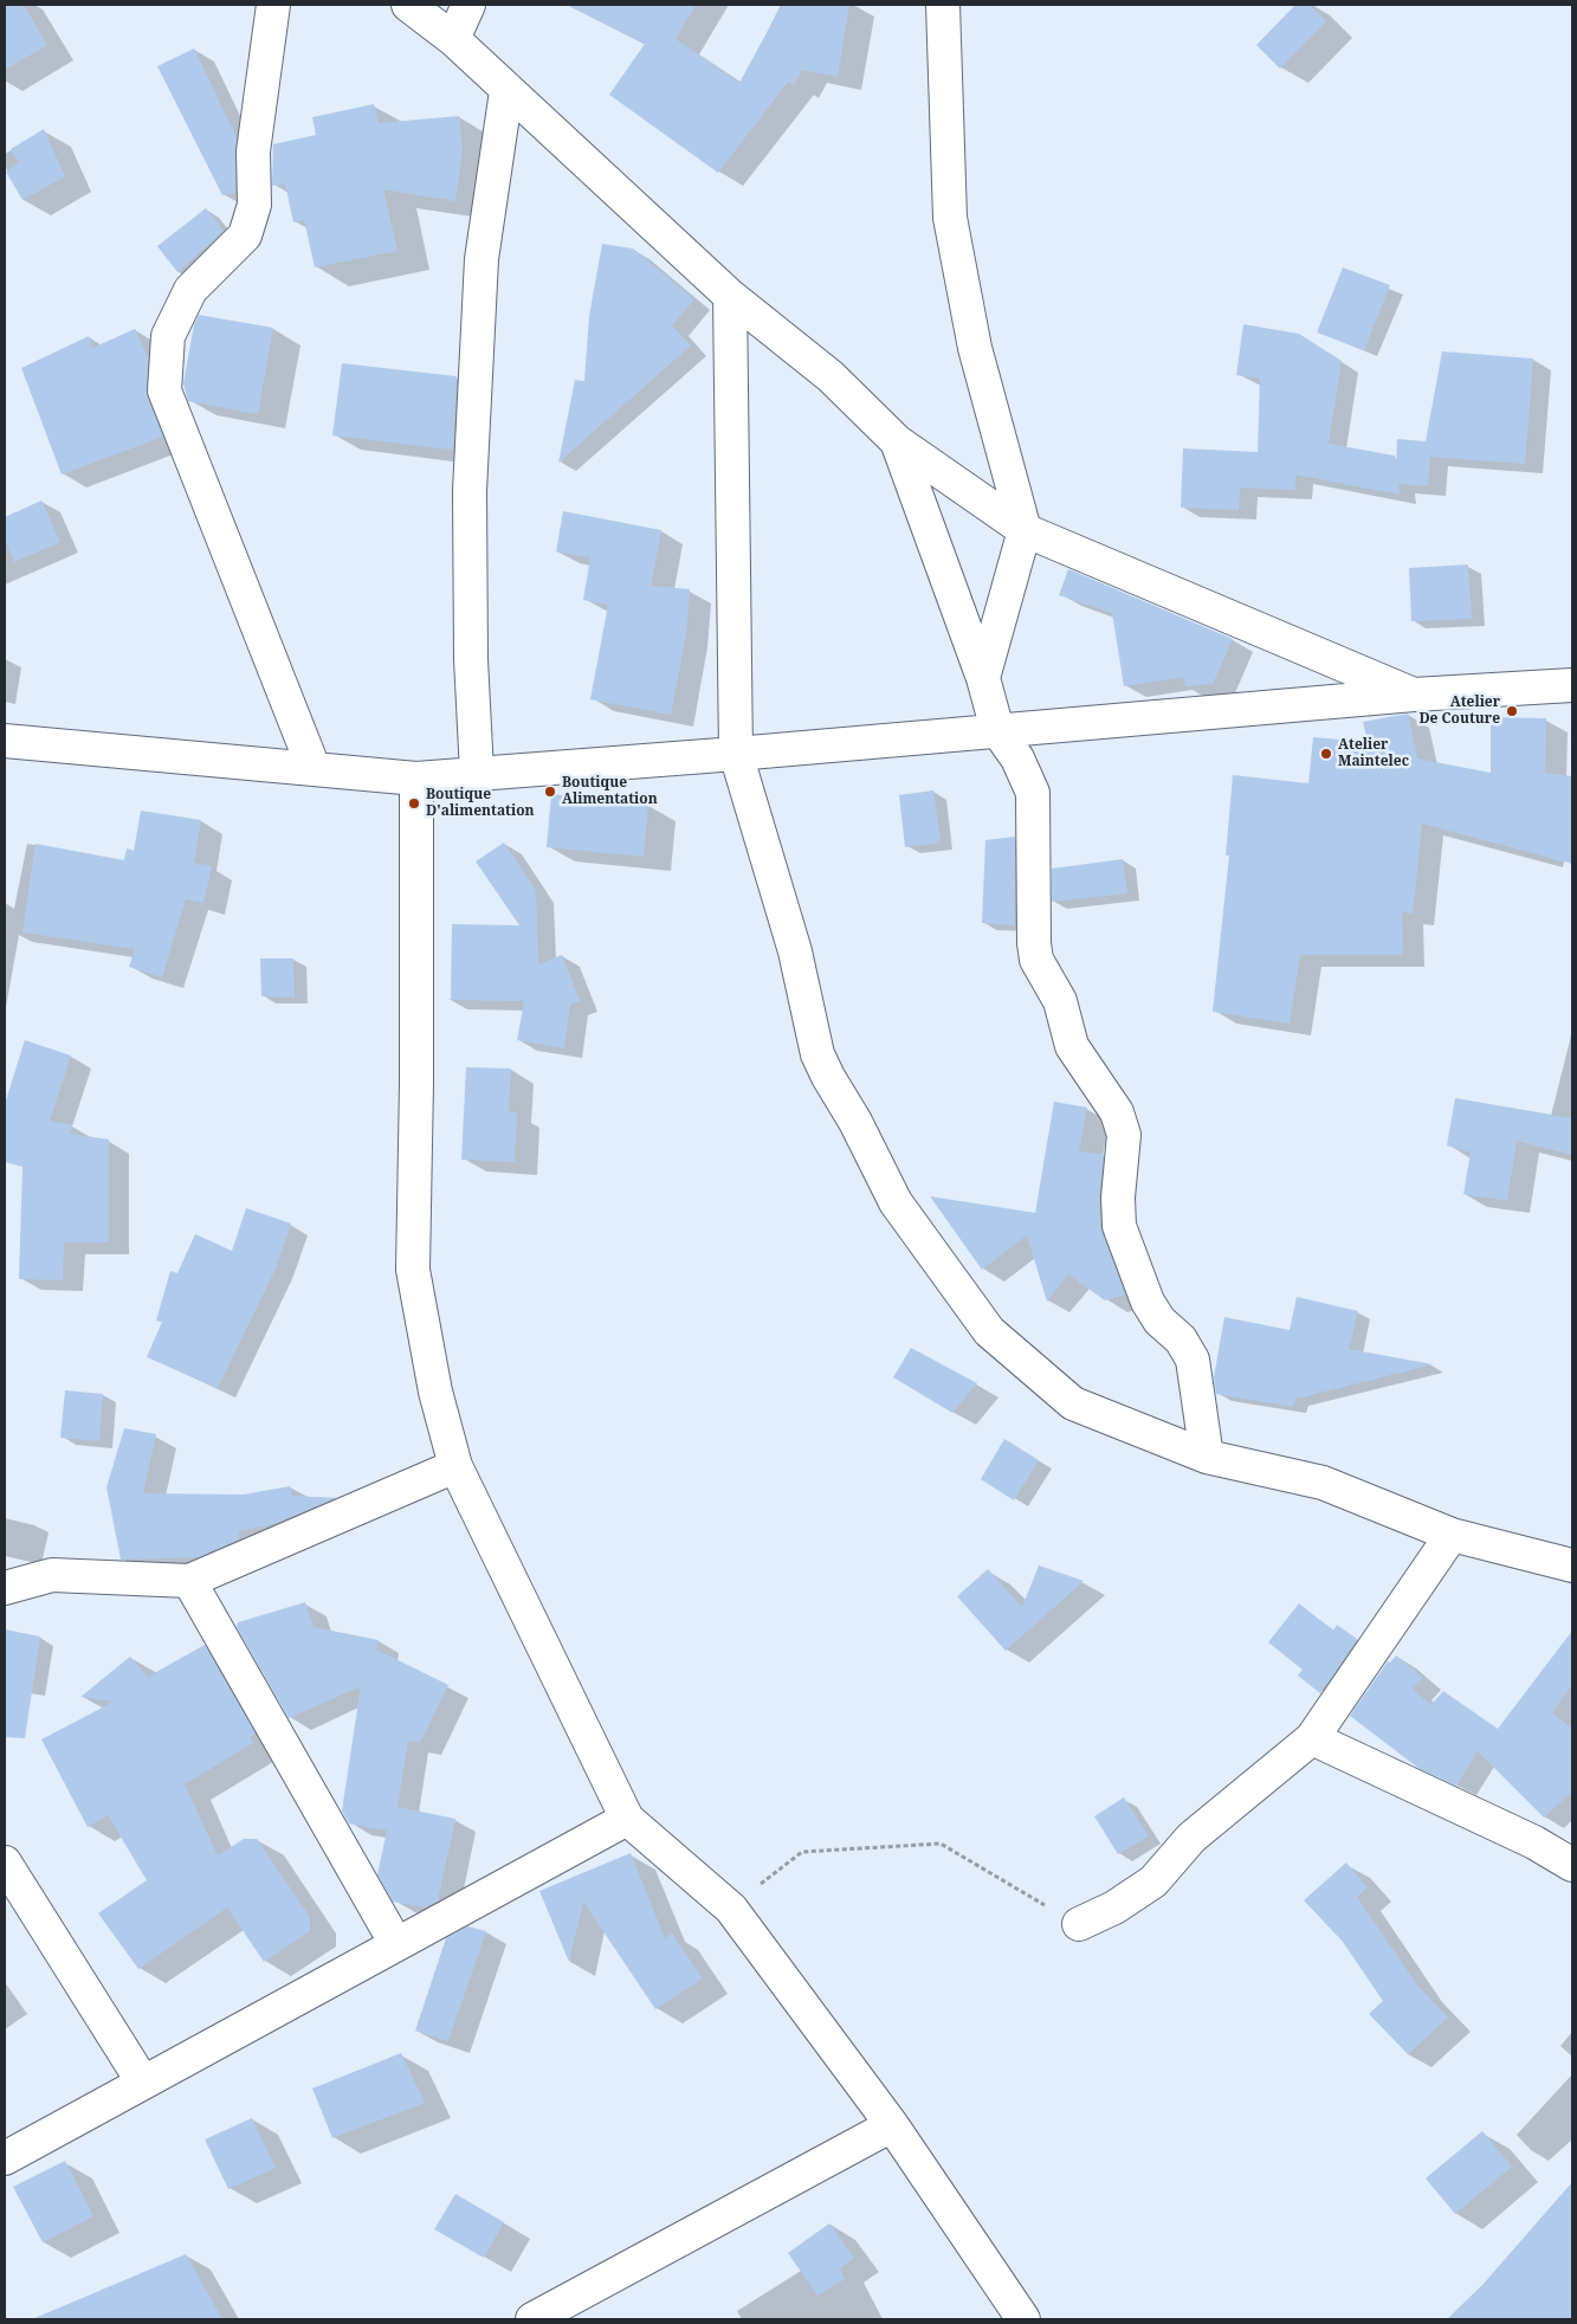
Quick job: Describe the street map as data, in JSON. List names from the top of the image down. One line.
{"places":["Atelier De Couture","Atelier Maintelec","Boutique Alimentation","Boutique D'alimentation"]}
